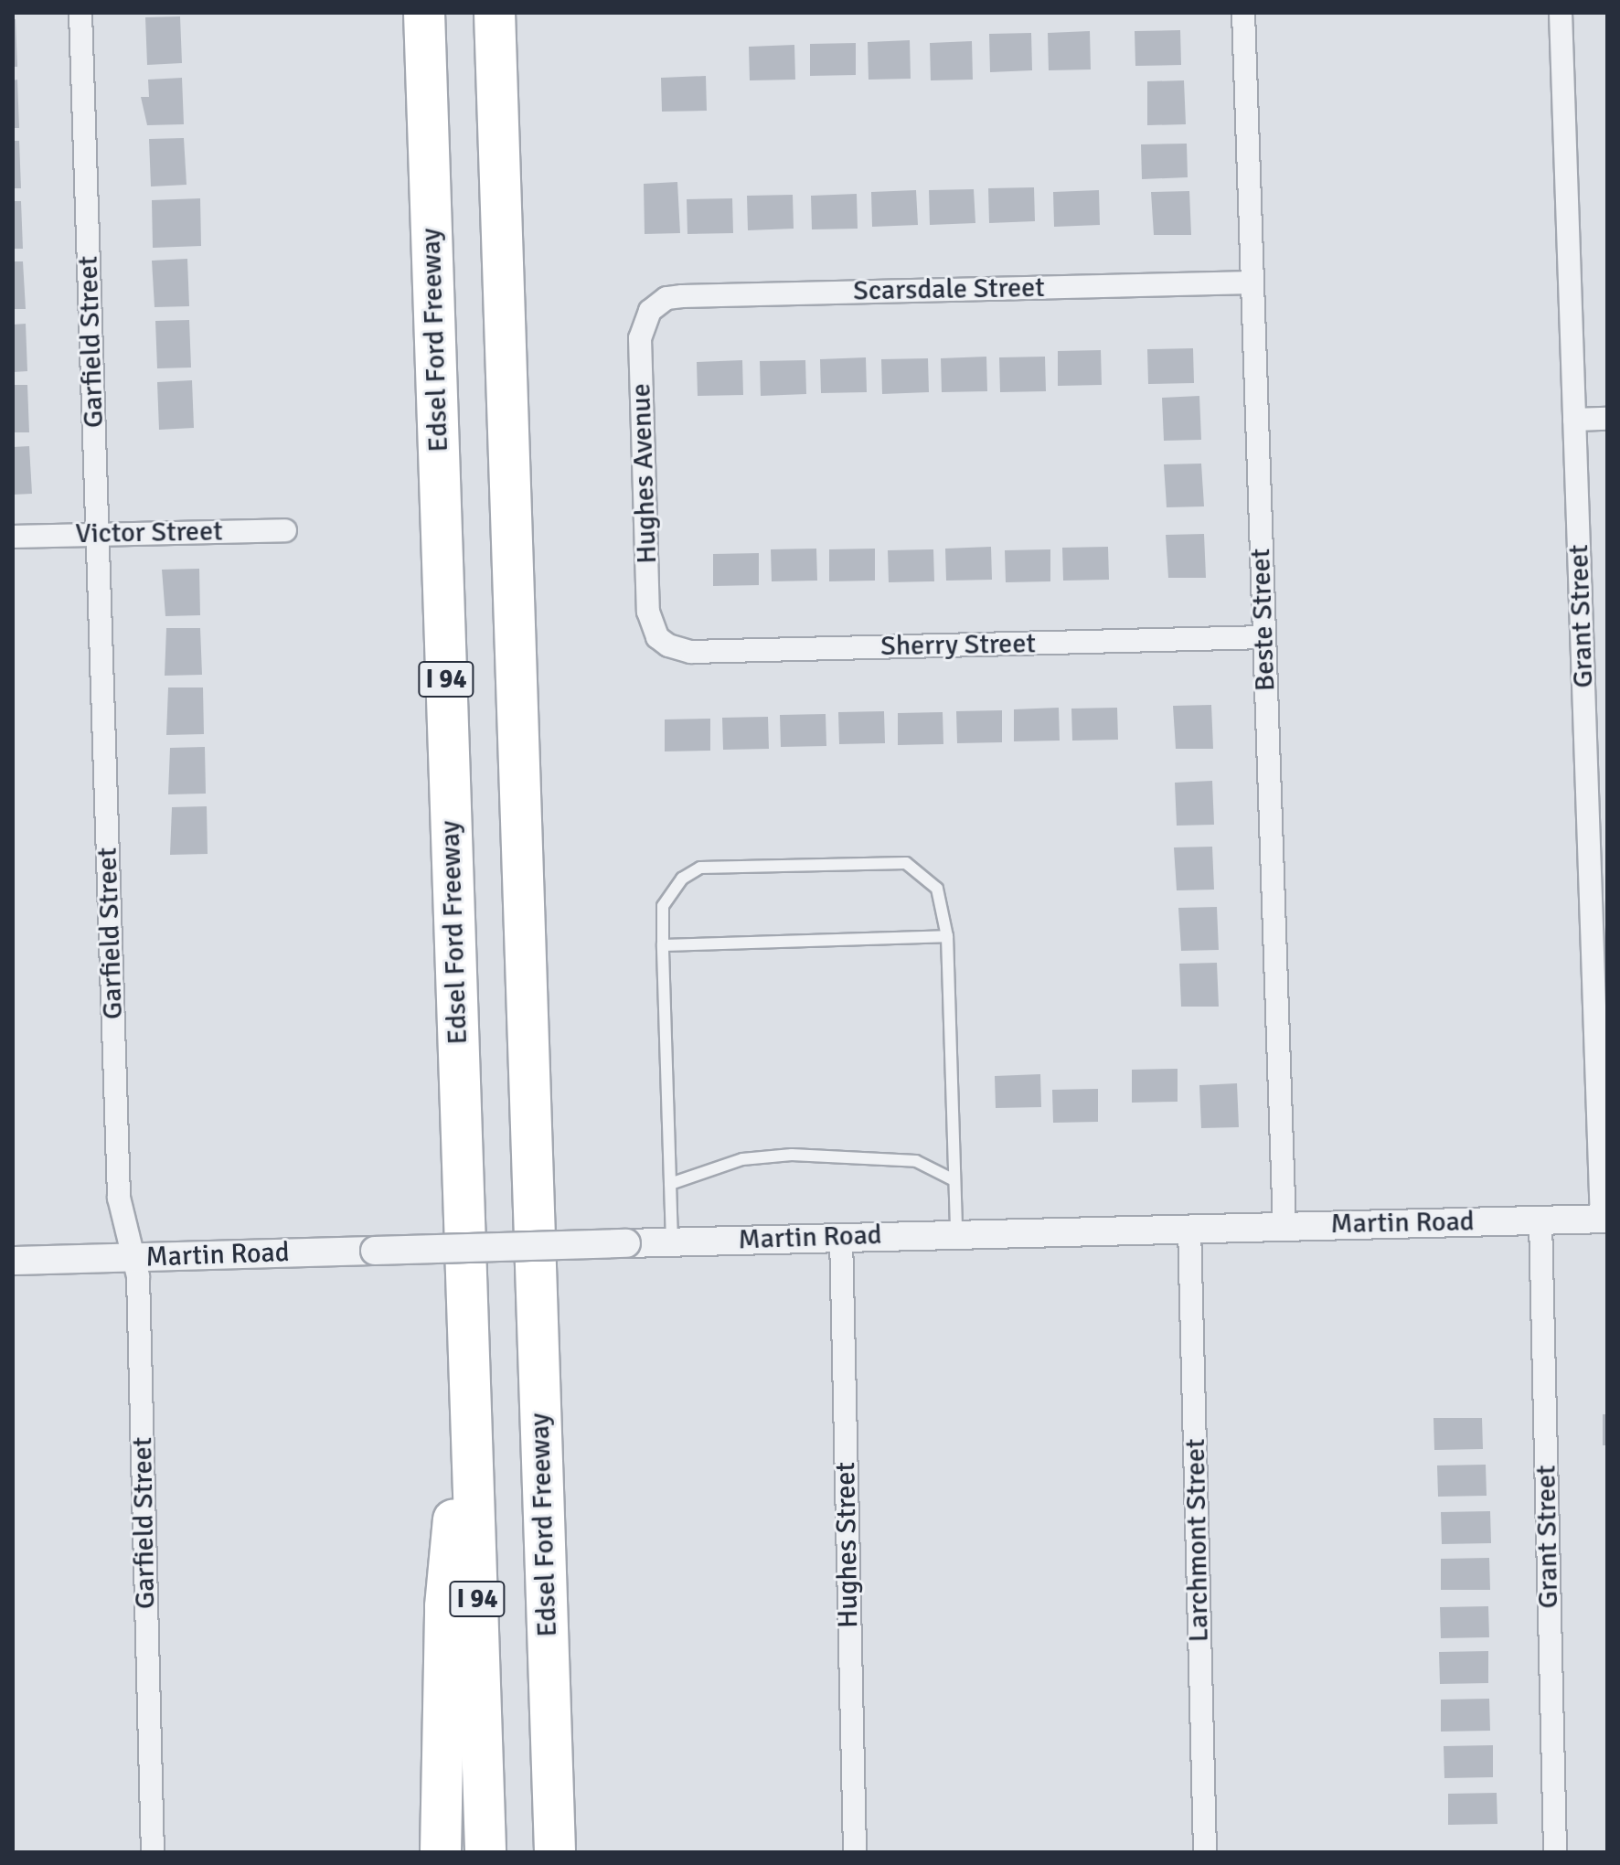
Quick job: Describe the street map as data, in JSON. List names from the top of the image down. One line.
{"streets":{"highway":["Edsel Ford Freeway","I 94"],"street":["Scarsdale Street","Garfield Street","Hughes Avenue","Victor Street","Grant Street","Beste Street","Sherry Street","Martin Road","Larchmont Street","Hughes Street"]},"crossings":[["Scarsdale Street","Hughes Avenue"],["Scarsdale Street","Beste Street"],["Garfield Street","Victor Street"],["Garfield Street","Martin Road"],["Hughes Avenue","Sherry Street"],["Grant Street","Martin Road"],["Beste Street","Sherry Street"],["Beste Street","Martin Road"],["Martin Road","Larchmont Street"],["Martin Road","Hughes Street"]]}
